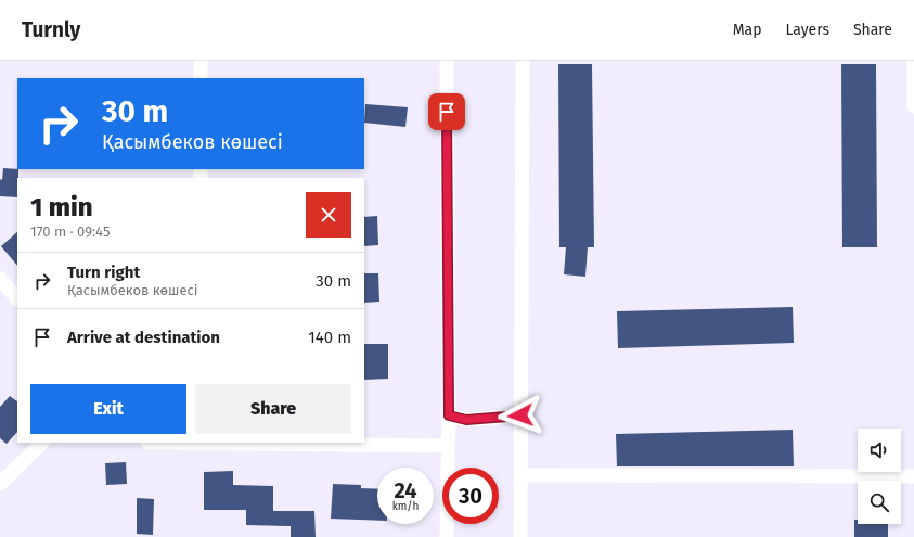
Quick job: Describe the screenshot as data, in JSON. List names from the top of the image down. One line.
{"page":{"header":"Turnly","nav":["Map","Layers","Share"],"turn":["30 m","Қасымбеков көшесі"],"heading":["1 min","170 m · 09:45"],"list":[{"name":"Turn right","note":"Қасымбеков көшесі","value":"30 m"},{"name":"Arrive at destination","value":"140 m"}],"buttons":["Exit","Share"],"speed":"24 km/h","limit":"30"}}
